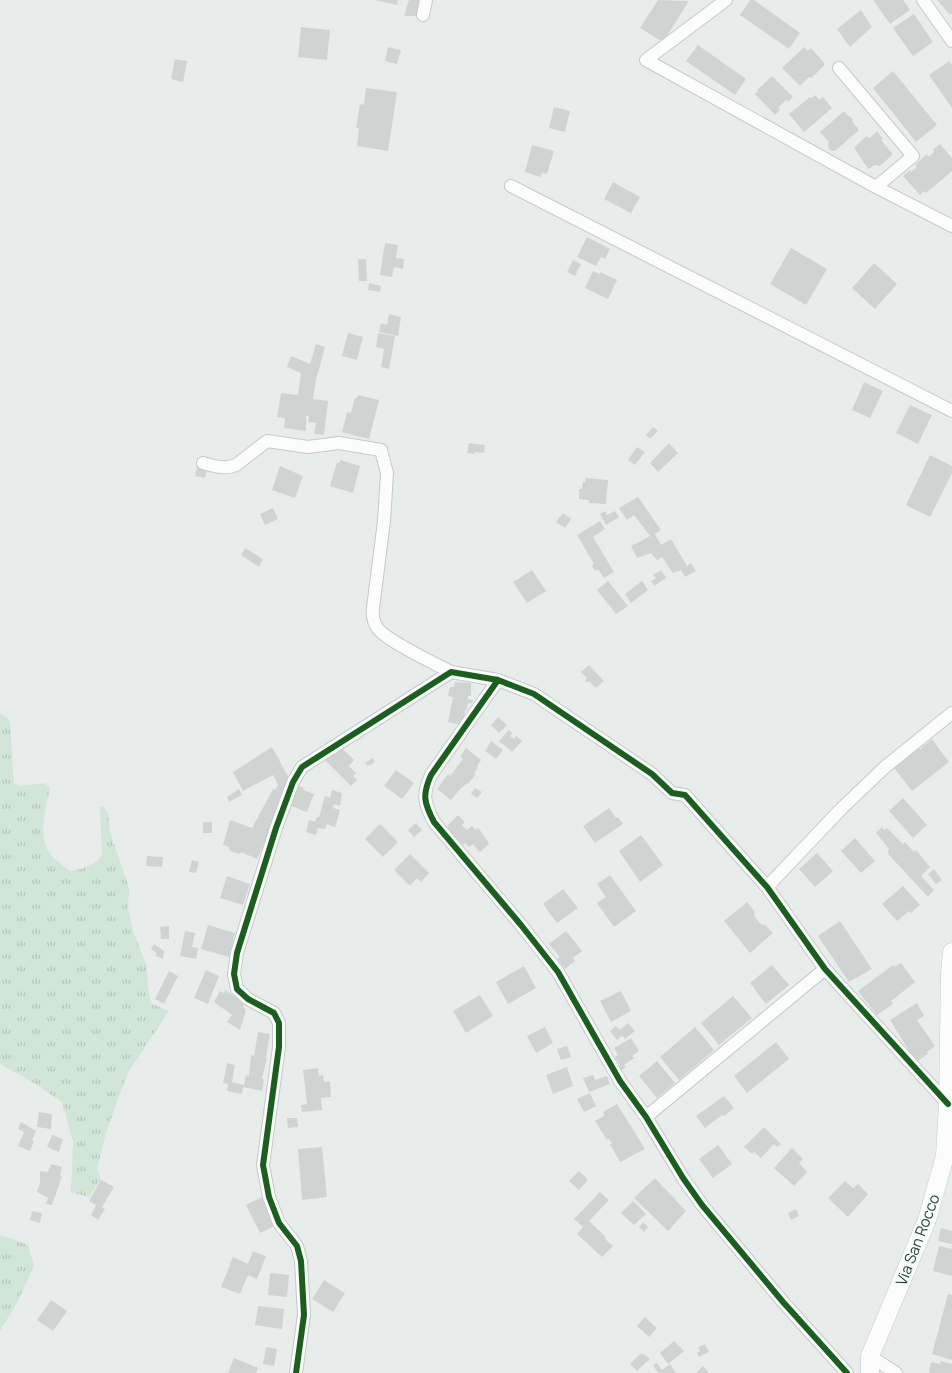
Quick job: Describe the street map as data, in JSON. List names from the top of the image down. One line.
{"streets":{"street":["Via San Rocco"]}}
